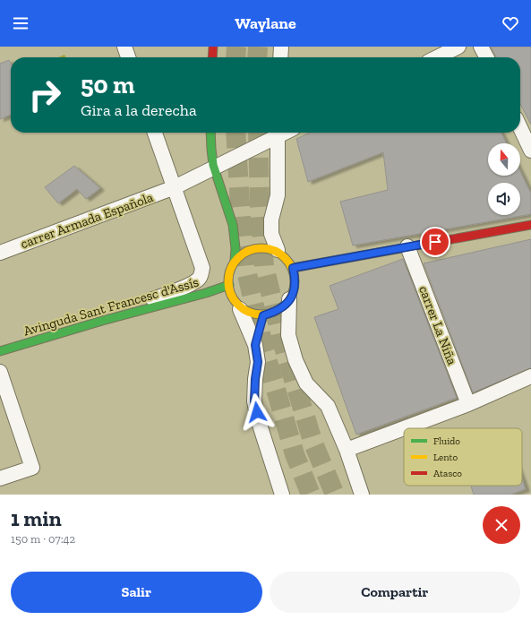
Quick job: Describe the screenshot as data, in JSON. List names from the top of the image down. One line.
{"streets":{"main road":["Avinguda Sant Francesc d'Assís"],"street":["carrer Armada Española","carrer La Niña"]},"legend":["Fluido","Lento","Atasco"],"north":"top","page":{"header":"Waylane","turn":["50 m","Gira a la derecha"],"heading":["1 min","150 m · 07:42"],"buttons":["Salir","Compartir"]}}
